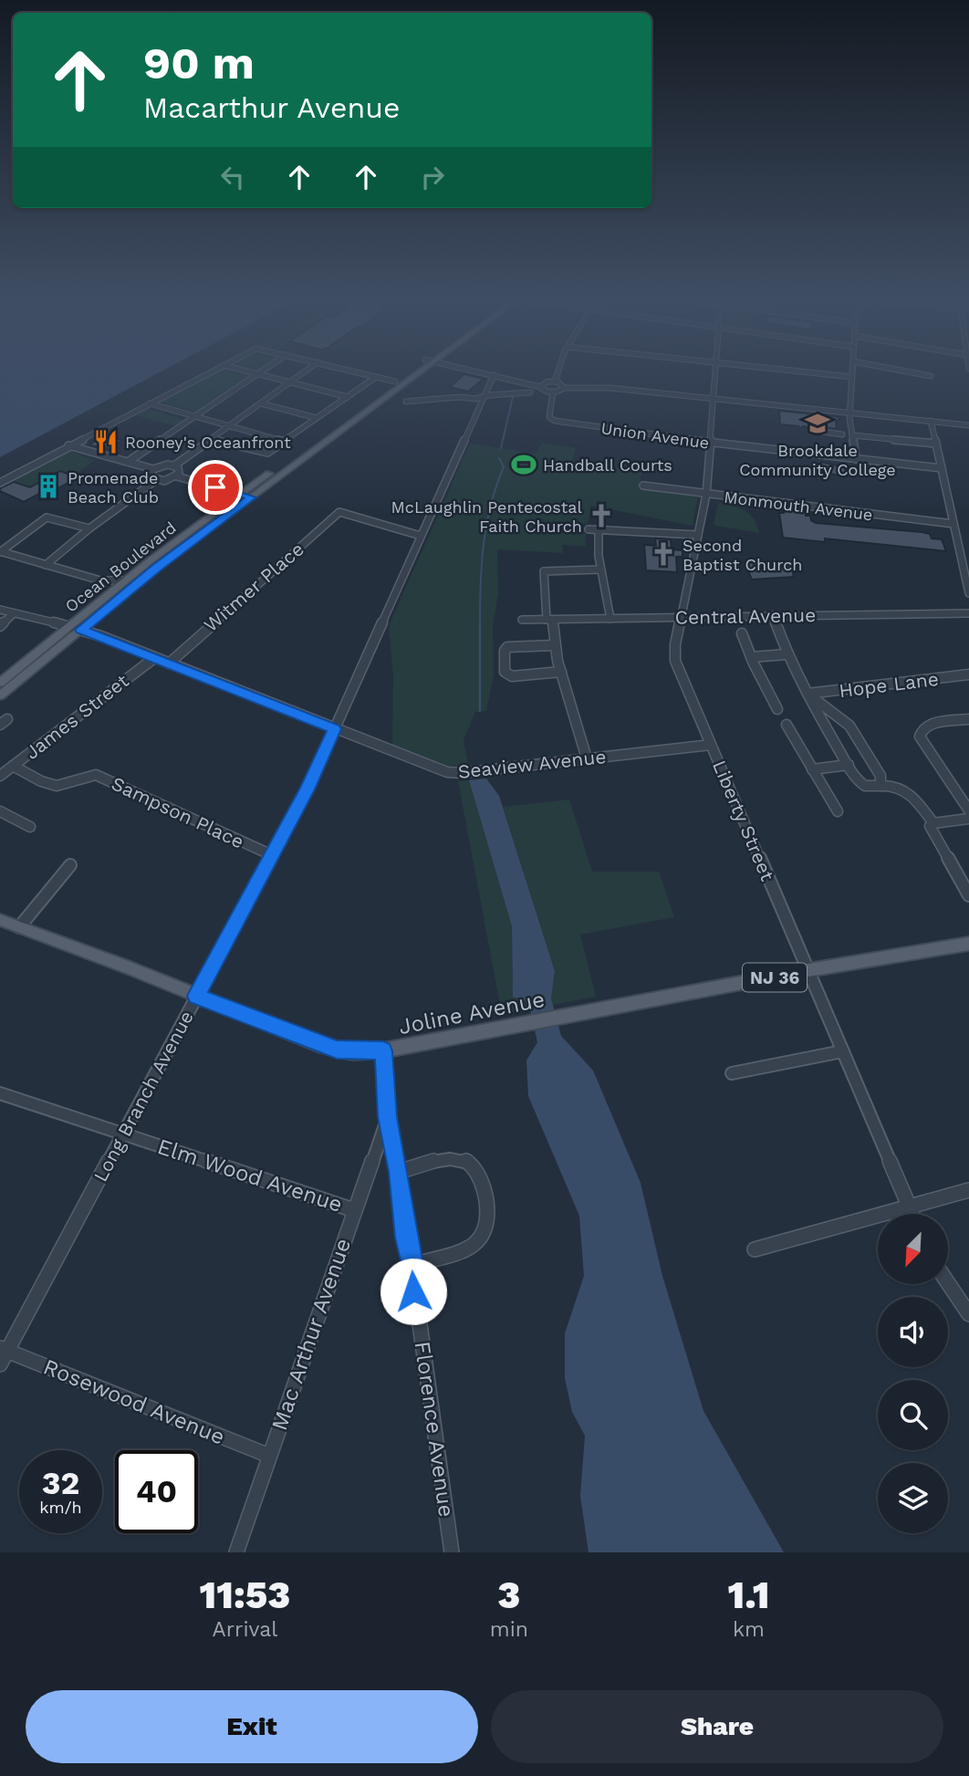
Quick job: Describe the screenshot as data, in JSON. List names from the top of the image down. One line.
{"streets":{"main road":["Ocean Boulevard","NJ 36","Joline Avenue"],"street":["Union Avenue","Monmouth Avenue","Witmer Place","Central Avenue","Hope Lane","James Street","Seaview Avenue","Sampson Place","Liberty Street","Long Branch Avenue","Elm Wood Avenue","Mac Arthur Avenue","Rosewood Avenue","Florence Avenue"]},"crossings":[["Union Avenue","Liberty Street"],["Monmouth Avenue","Liberty Street"],["Ocean Boulevard","Seaview Avenue"],["Witmer Place","Seaview Avenue"],["Witmer Place","Long Branch Avenue"],["Central Avenue","Liberty Street"],["James Street","Seaview Avenue"],["James Street","Sampson Place"],["Seaview Avenue","Liberty Street"],["Seaview Avenue","Long Branch Avenue"],["Sampson Place","Long Branch Avenue"],["Liberty Street","Joline Avenue"],["Joline Avenue","Long Branch Avenue"],["Joline Avenue","Florence Avenue"],["Long Branch Avenue","Elm Wood Avenue"],["Long Branch Avenue","Rosewood Avenue"],["Elm Wood Avenue","Mac Arthur Avenue"],["Mac Arthur Avenue","Rosewood Avenue"],["Mac Arthur Avenue","Florence Avenue"]],"places":{"school or university":["Brookdale Community College"],"restaurant":["Rooney's Oceanfront"],"sports":["Handball Courts"],"building":["Promenade Beach Club"],"church":["McLaughlin Pentecostal Faith Church","Second Baptist Church"]},"north":"bottom left","page":{"turn":["90 m","Macarthur Avenue"],"speed":"32 km/h","limit":"40","eta":["11:53","Arrival","3","min","1.1","km"],"buttons":["Exit","Share"]}}
